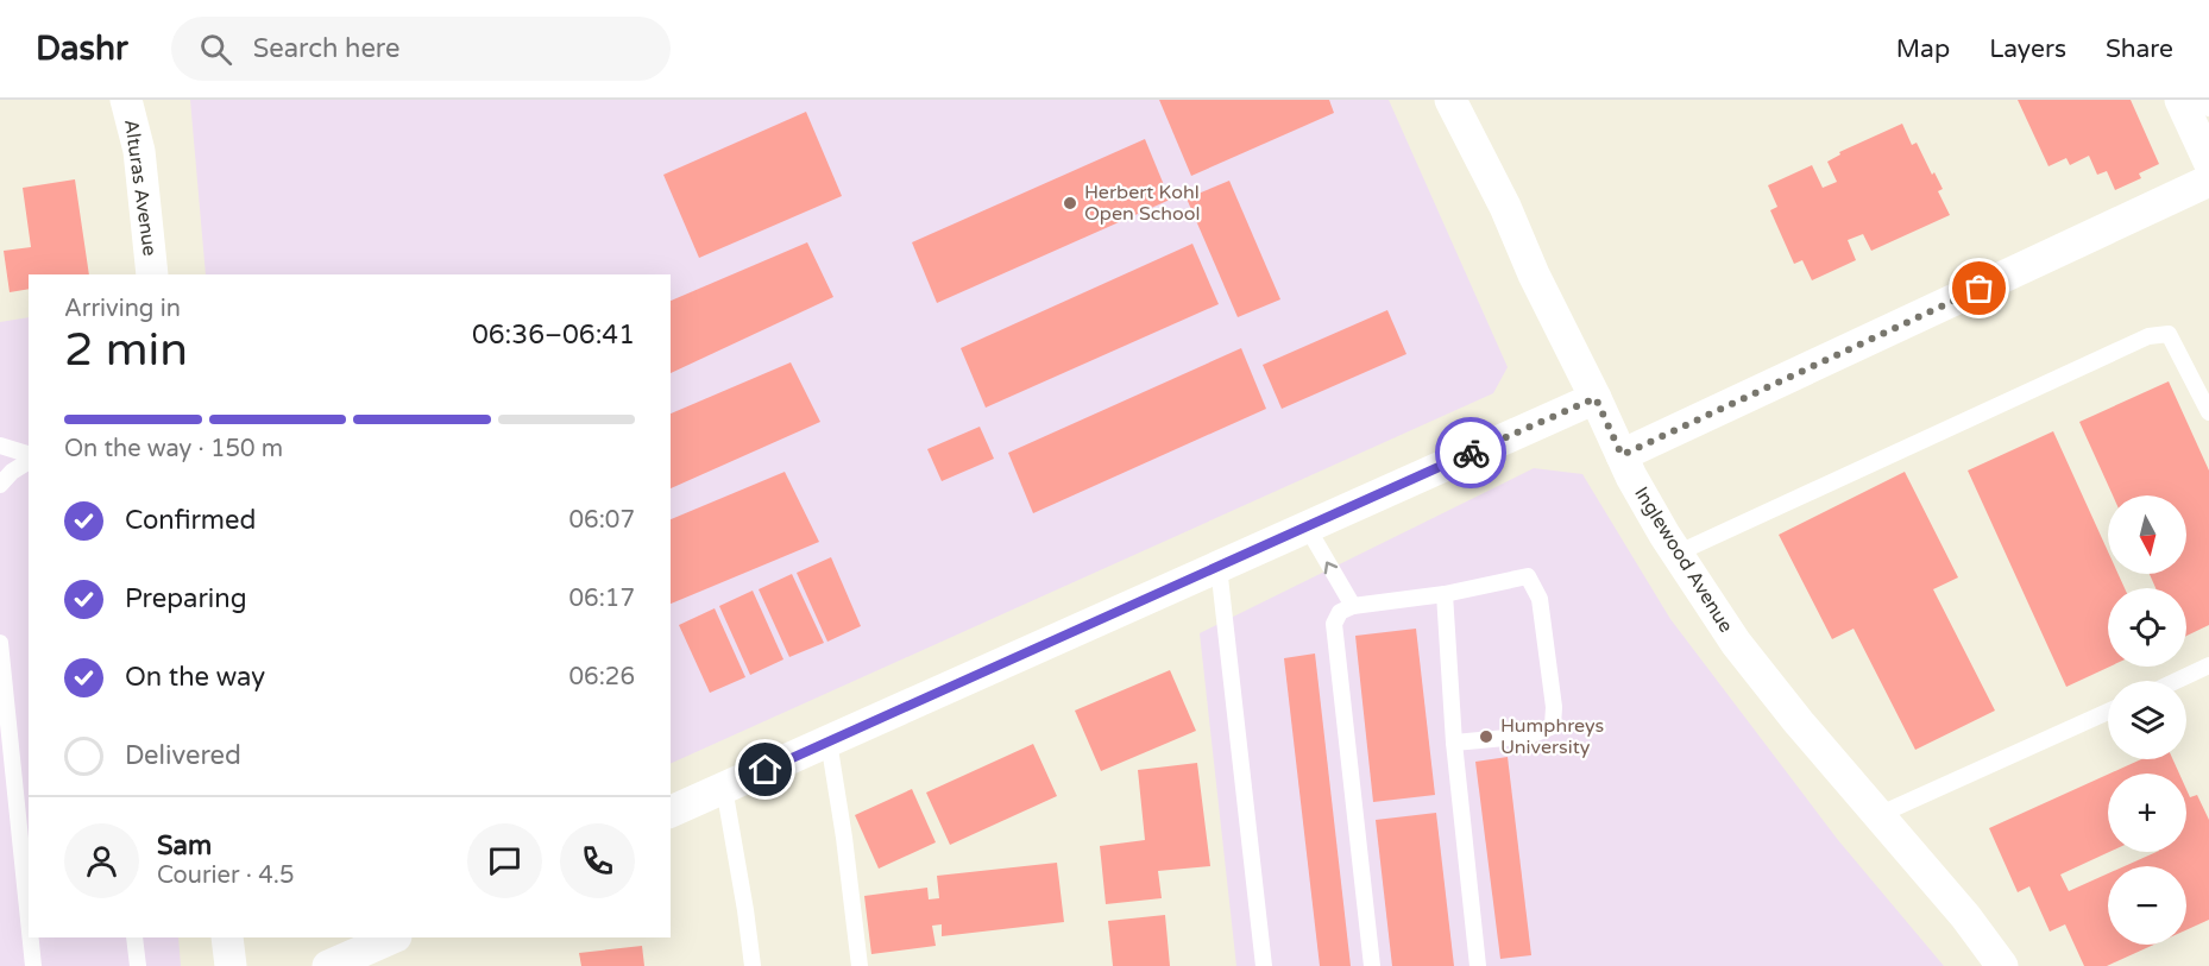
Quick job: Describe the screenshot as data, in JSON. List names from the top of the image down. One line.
{"streets":{"street":["Alturas Avenue","Inglewood Avenue"]},"places":["Herbert Kohl Open School","Humphreys University"],"north":"bottom","page":{"header":"Dashr","search":"Search here","nav":["Map","Layers","Share"],"heading":["2 min","Arriving in","06:36–06:41"],"panel":["Sam","Courier · 4.5"],"bar":"On the way · 150 m","list":[["Confirmed","06:07"],["Preparing","06:17"],["On the way","06:26"],"Delivered"],"map_buttons":["+","−"]}}
